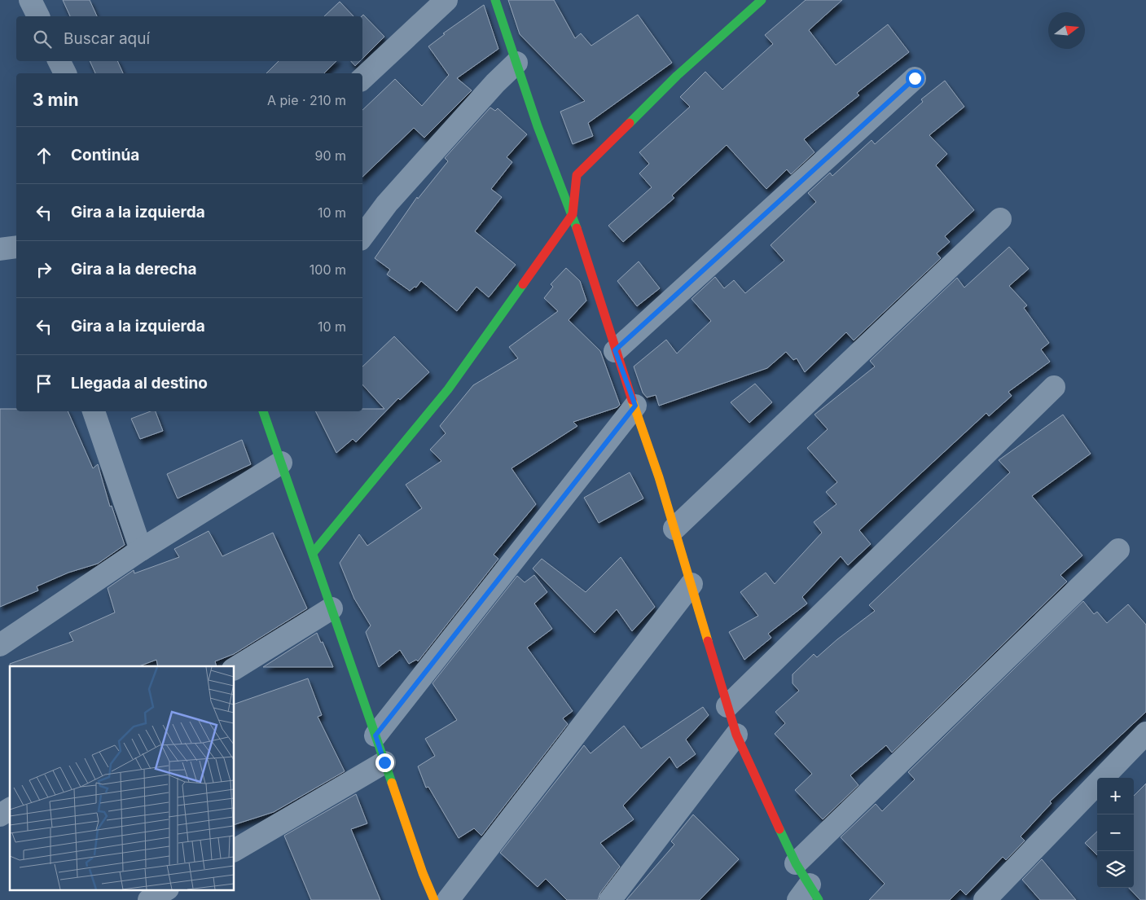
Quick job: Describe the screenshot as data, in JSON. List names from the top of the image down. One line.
{"north":"right","page":{"search":"Buscar aquí","heading":["3 min","A pie · 210 m"],"list":[["Continúa","90 m"],["Gira a la izquierda","10 m"],["Gira a la derecha","100 m"],["Gira a la izquierda","10 m"],"Llegada al destino"],"map_buttons":["+","−"]}}
